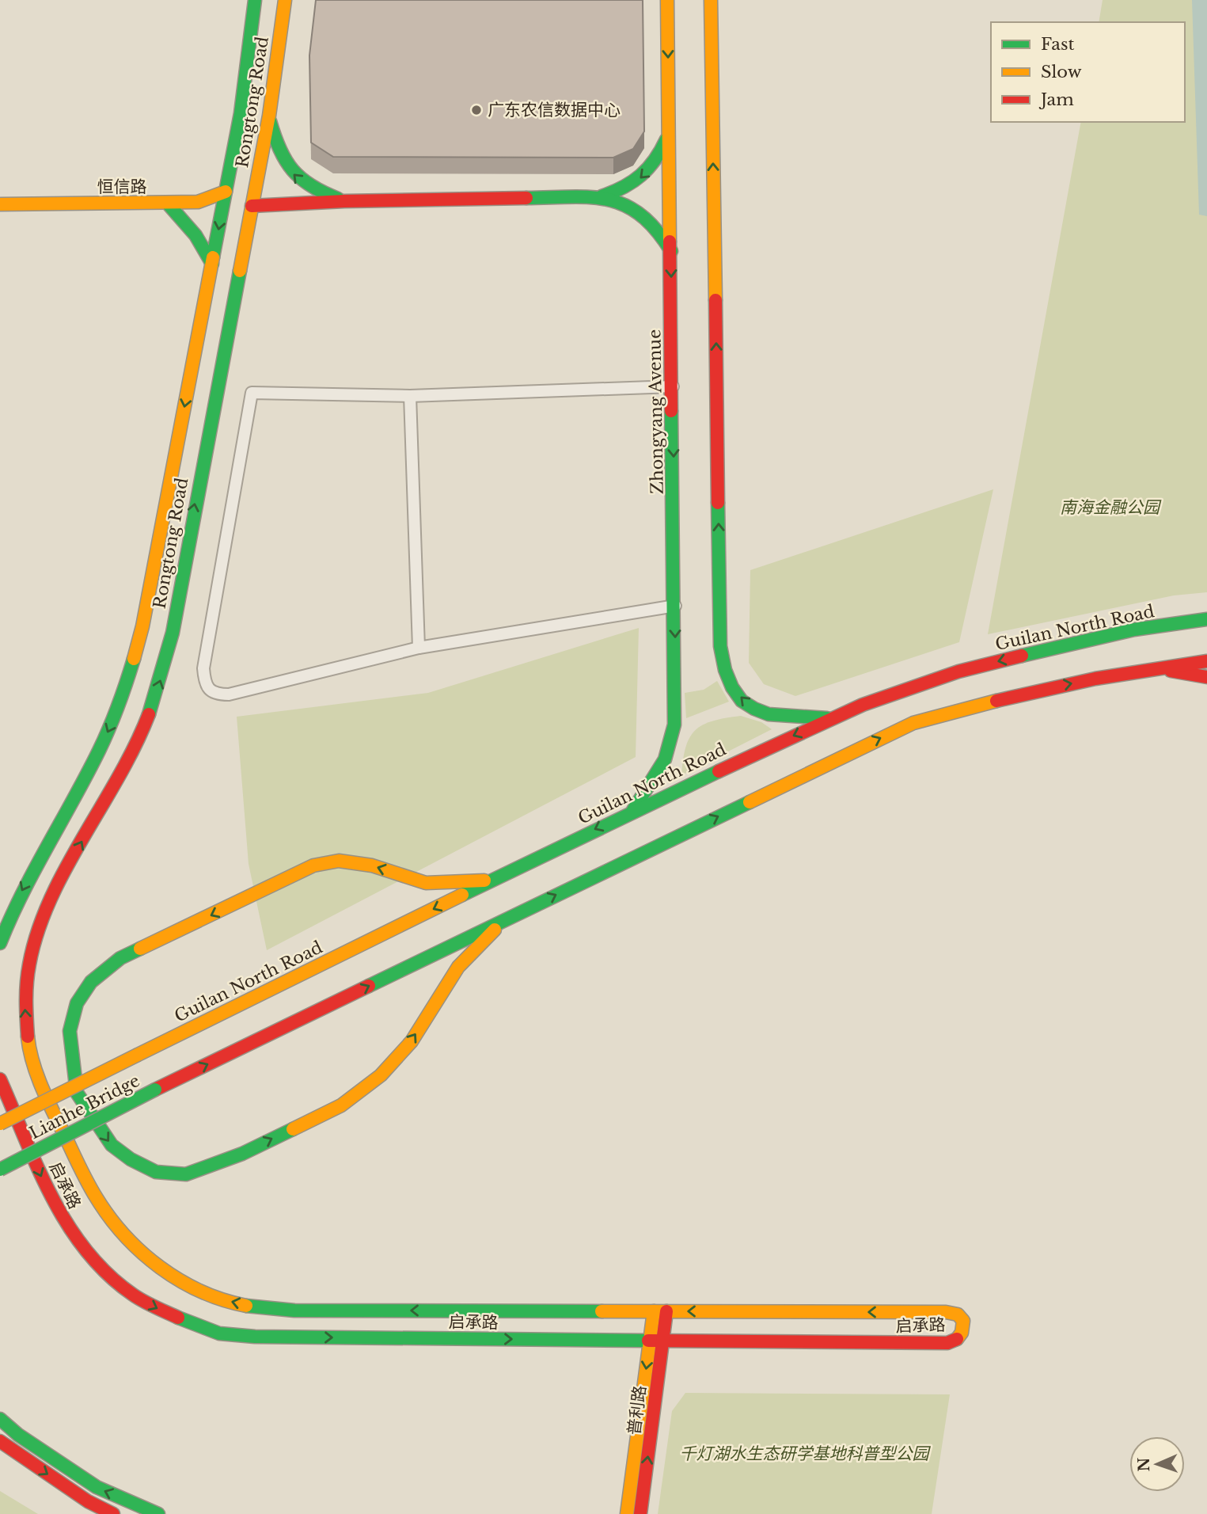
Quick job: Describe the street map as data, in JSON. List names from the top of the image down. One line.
{"streets":{"main road":["Rongtong Road","恒信路","Zhongyang Avenue","Guilan North Road","Lianhe Bridge","启承路","普利路"]},"crossings":[["Rongtong Road","恒信路"],["Rongtong Road","启承路"],["Zhongyang Avenue","Guilan North Road"],["Guilan North Road","Lianhe Bridge"],["启承路","普利路"]],"one_way":["Zhongyang Avenue","Lianhe Bridge"],"parks":["南海金融公园","千灯湖水生态研学基地科普型公园"],"places":["广东农信数据中心"],"legend":["Fast","Slow","Jam"],"north":"left"}
